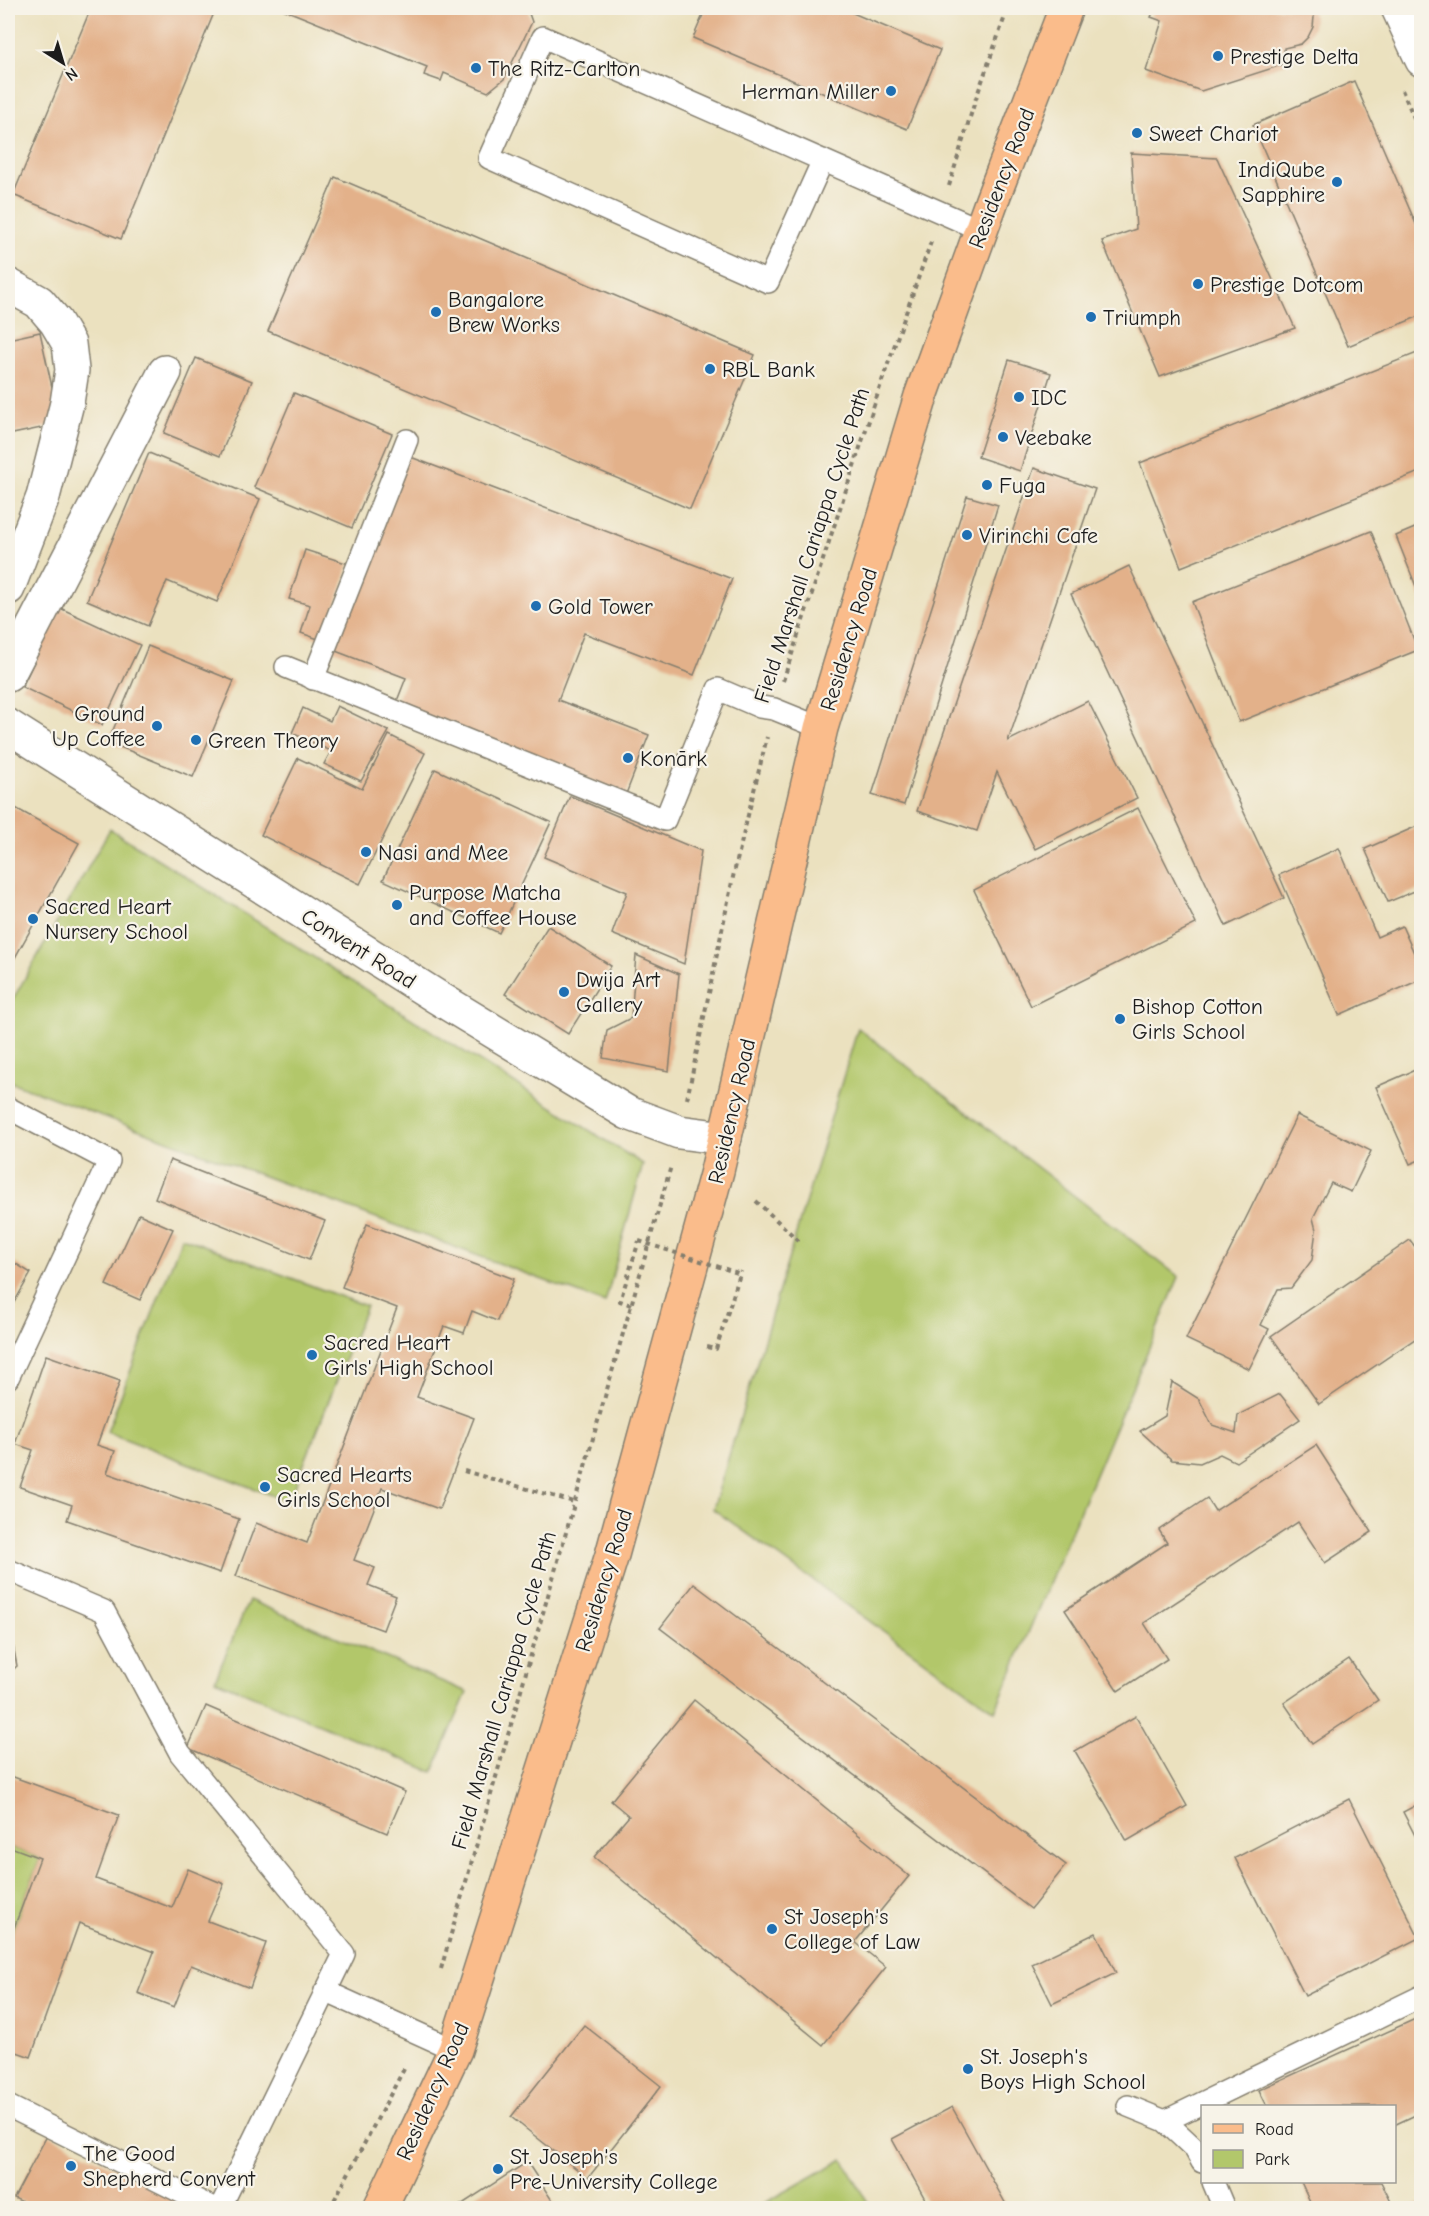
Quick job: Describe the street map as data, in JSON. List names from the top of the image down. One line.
{"streets":{"main road":["Residency Road"],"street":["Convent Road"],"path":["Field Marshall Cariappa Cycle Path"]},"crossings":[["Residency Road","Convent Road"]],"places":["Prestige Delta","The Ritz-Carlton","Herman Miller","Sweet Chariot","IndiQube Sapphire","Prestige Dotcom","Bangalore Brew Works","Triumph","RBL Bank","IDC","Veebake","Fuga","Virinchi Cafe","Gold Tower","Ground Up Coffee","Green Theory","Konārk","Nasi and Mee","Purpose Matcha and Coffee House","Sacred Heart Nursery School","Dwija Art Gallery","Bishop Cotton Girls School","Sacred Heart Girls' High School","Sacred Hearts Girls School","St Joseph's College of Law","St. Joseph's Boys High School","The Good Shepherd Convent","St. Joseph's Pre-University College"],"legend":["Road","Park"],"north":"bottom right"}
